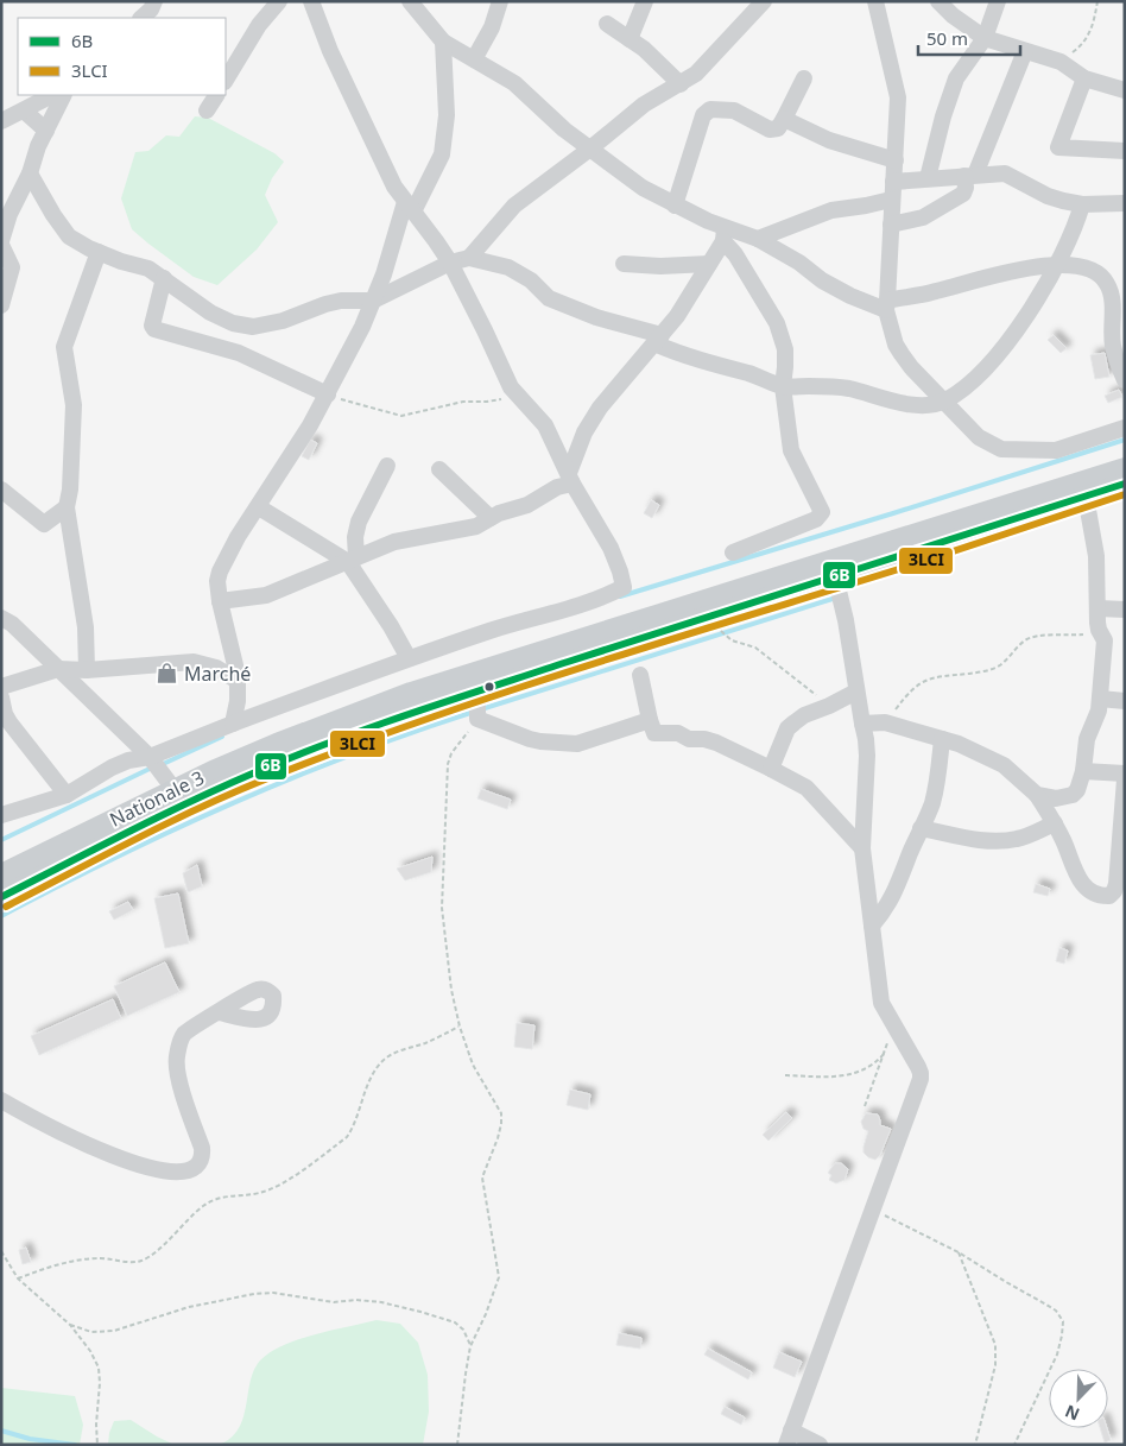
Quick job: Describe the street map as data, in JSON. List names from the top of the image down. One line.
{"streets":{"main road":["Nationale 3"]},"places":{"shop":["Marché"]},"lines":["transit line 6B","transit line 3LCI"],"legend":["6B","3LCI"],"scale_bar":"50 m","north":"bottom left"}
